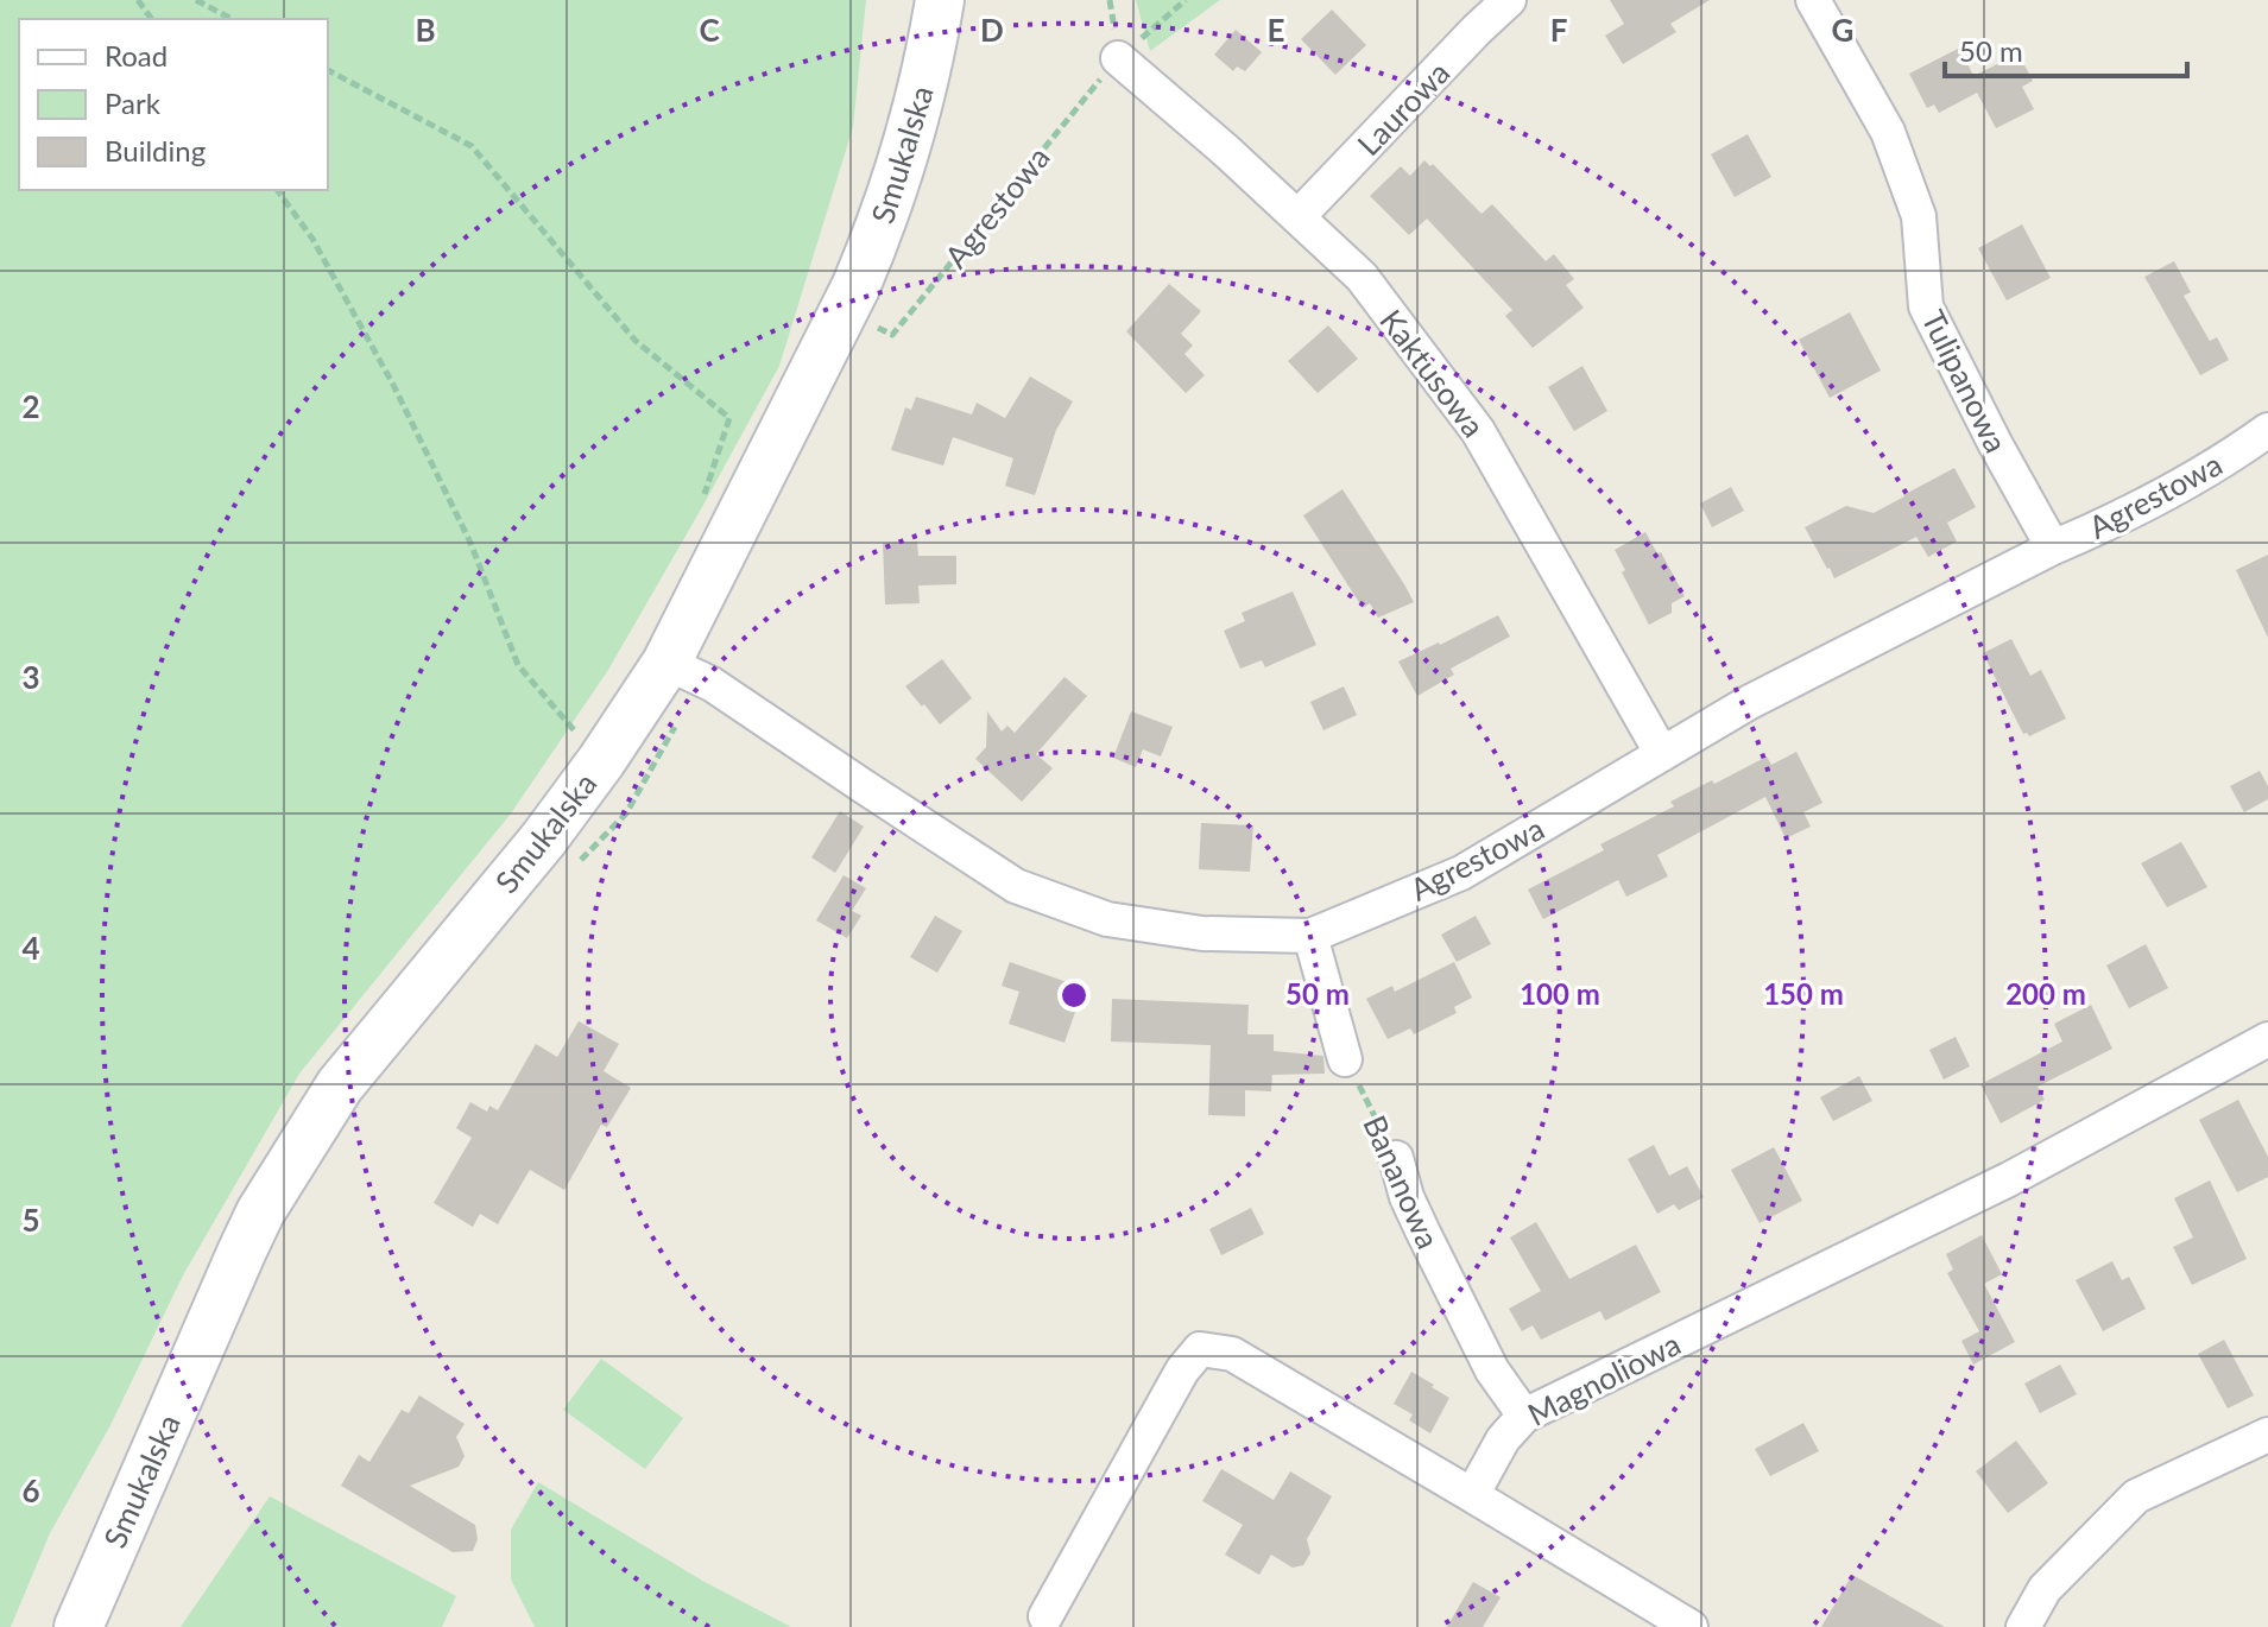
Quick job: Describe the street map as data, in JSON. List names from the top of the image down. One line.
{"streets":{"street":["Laurowa","Smukalska","Agrestowa","Kaktusowa","Tulipanowa","Bananowa","Magnoliowa"]},"crossings":[["Laurowa","Kaktusowa"],["Smukalska","Agrestowa"],["Agrestowa","Kaktusowa"],["Agrestowa","Tulipanowa"],["Bananowa","Magnoliowa"]],"legend":["Road","Park","Building"],"scale_bar":"50 m","grid":{"columns":["B","C","D","E","F","G"],"rows":["2","3","4","5","6"]},"rings":["50 m","100 m","150 m","200 m"]}
